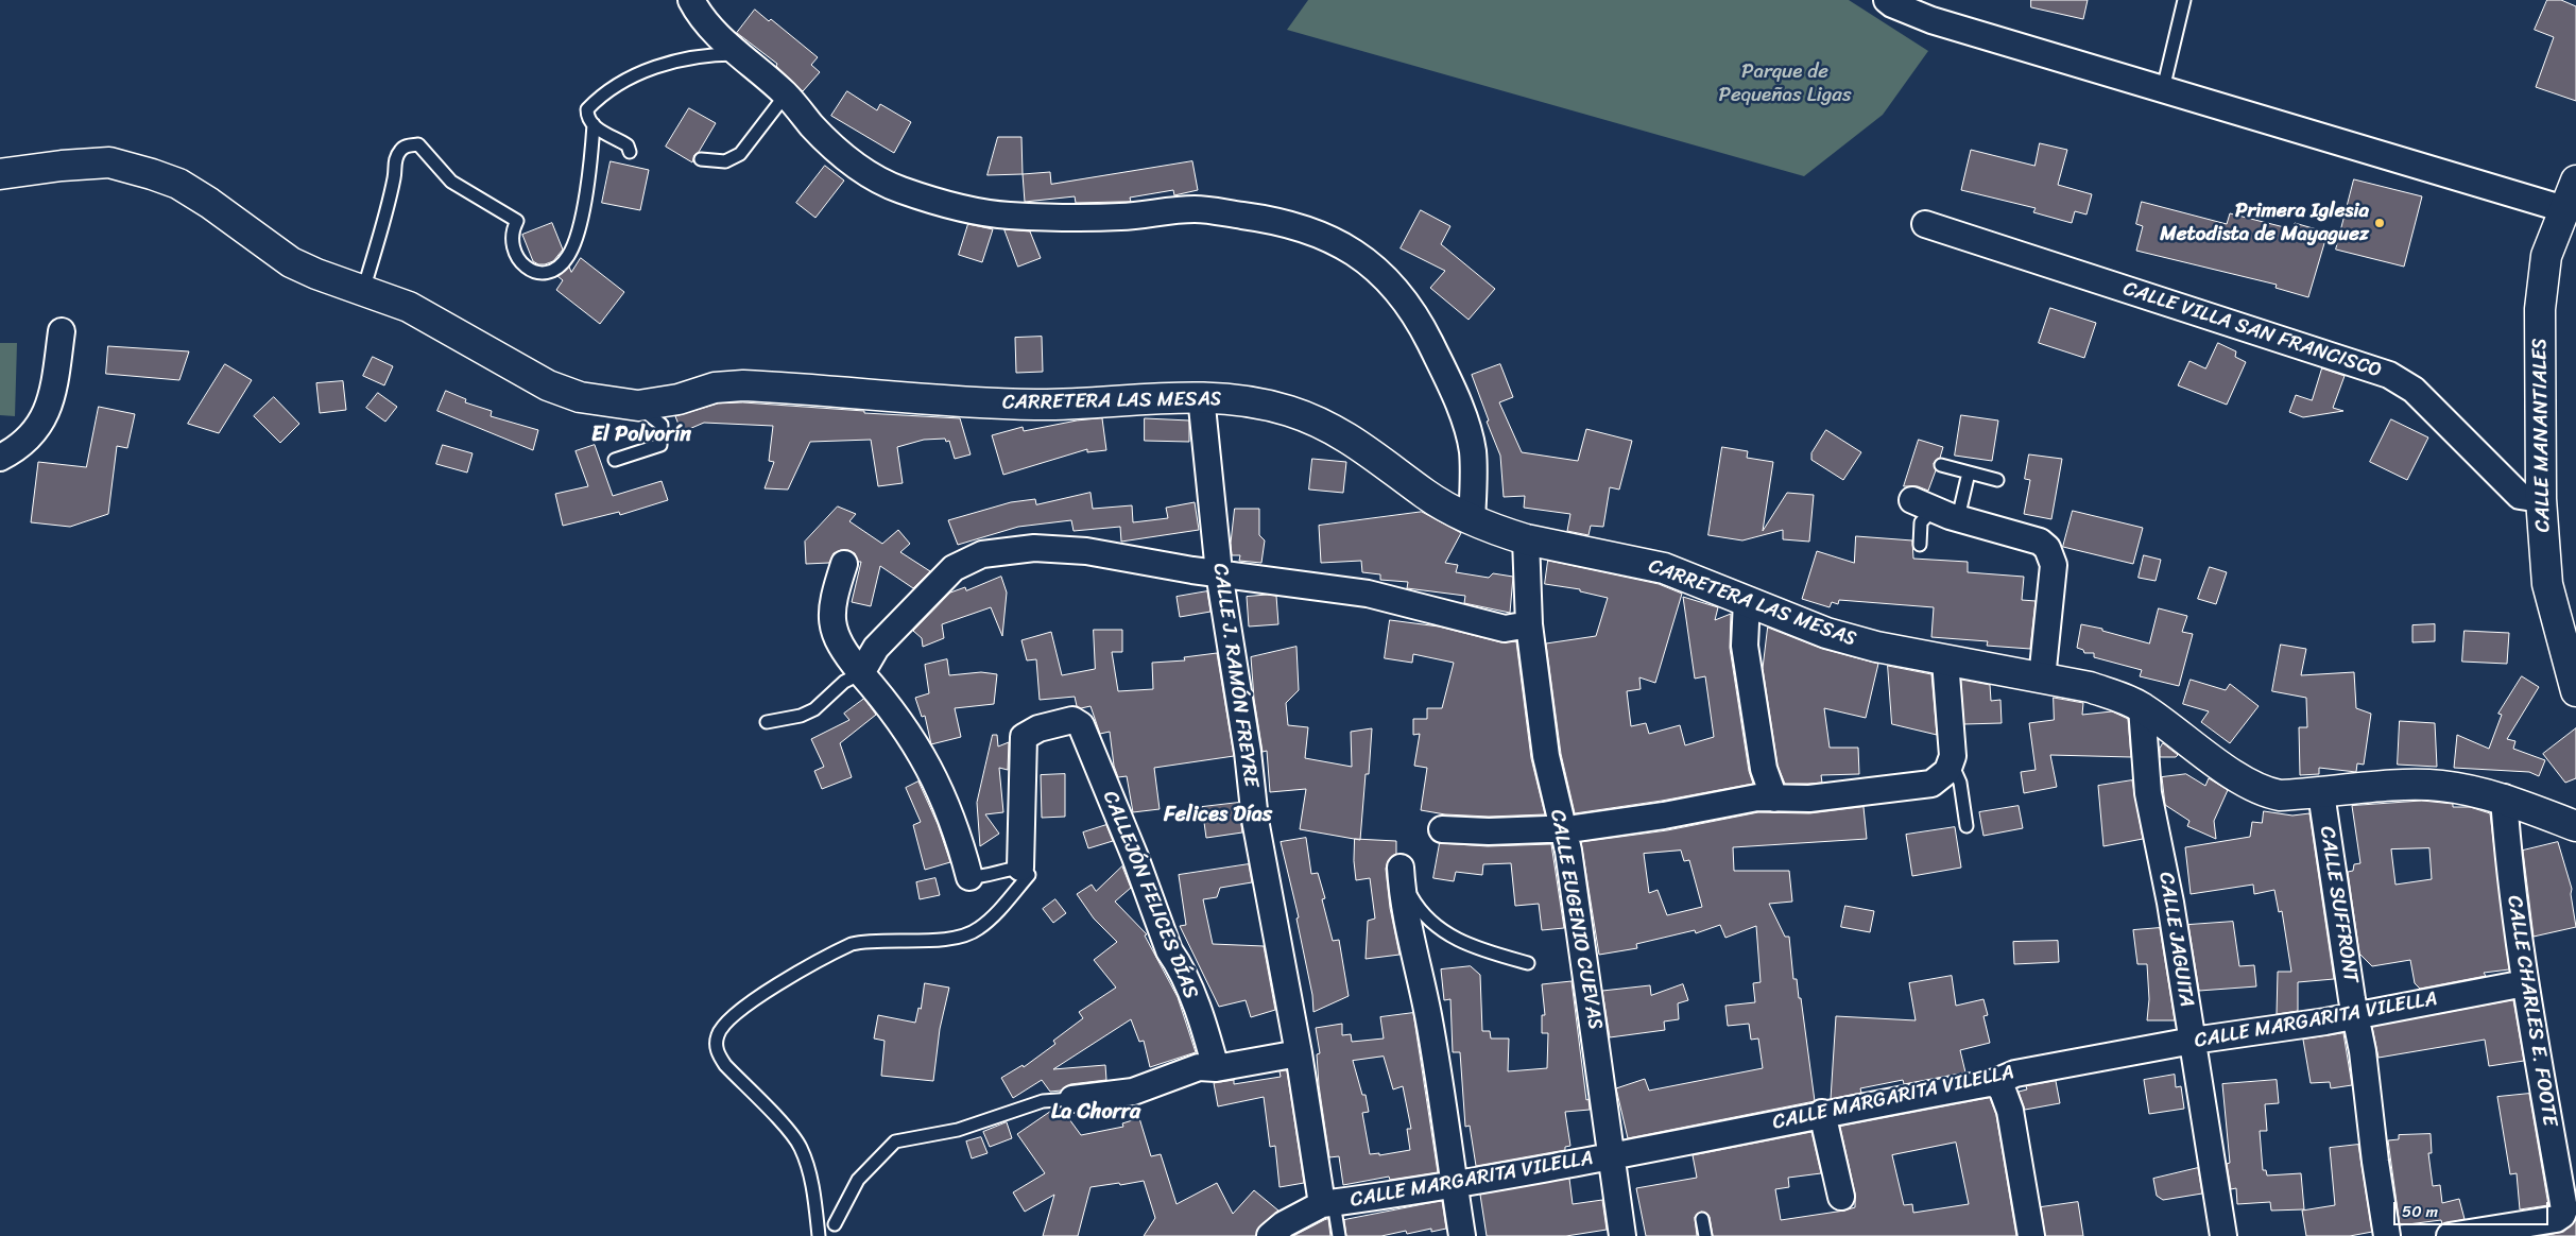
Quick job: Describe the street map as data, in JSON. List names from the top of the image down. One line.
{"streets":{"street":["CALLE VILLA SAN FRANCISCO","CARRETERA LAS MESAS","CALLE MANANTIALES","CALLE J. RAMÓN FREYRE","CALLEJÓN FELICES DÍAS","CALLE SUFFRONT","CALLE EUGENIO CUEVAS","CALLE JAGUITA","CALLE CHARLES E. FOOTE","CALLE MARGARITA VILELLA"]},"crossings":[["CALLE VILLA SAN FRANCISCO","CALLE MANANTIALES"],["CARRETERA LAS MESAS","CALLE J. RAMÓN FREYRE"],["CARRETERA LAS MESAS","CALLE SUFFRONT"],["CARRETERA LAS MESAS","CALLE EUGENIO CUEVAS"],["CARRETERA LAS MESAS","CALLE JAGUITA"],["CARRETERA LAS MESAS","CALLE CHARLES E. FOOTE"],["CALLE J. RAMÓN FREYRE","CALLE MARGARITA VILELLA"],["CALLE SUFFRONT","CALLE MARGARITA VILELLA"],["CALLE EUGENIO CUEVAS","CALLE MARGARITA VILELLA"],["CALLE JAGUITA","CALLE MARGARITA VILELLA"],["CALLE CHARLES E. FOOTE","CALLE MARGARITA VILELLA"]],"districts":["El Polvorín","Felices Días","La Chorra"],"parks":["Parque de Pequeñas Ligas"],"places":["Primera Iglesia Metodista de Mayaguez"],"scale_bar":"50 m"}
